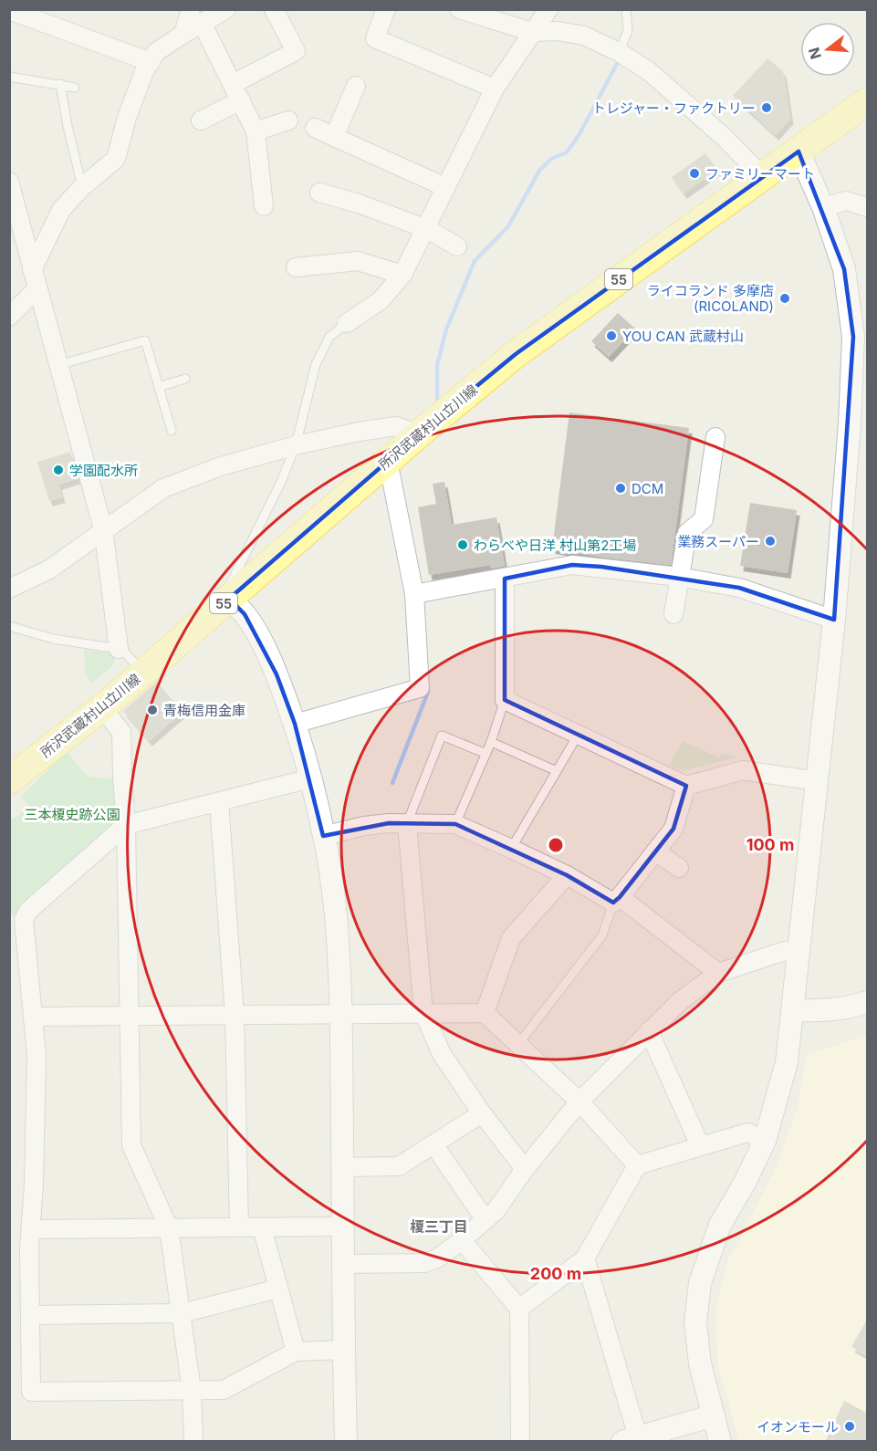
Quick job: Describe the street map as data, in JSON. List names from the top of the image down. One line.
{"streets":{"main road":["55","所沢武蔵村山立川線"]},"districts":["榎三丁目"],"parks":["三本榎史跡公園"],"places":["トレジャー・ファクトリー","ファミリーマート","ライコランド 多摩店 (RICOLAND)","YOU CAN 武蔵村山","学園配水所","DCM","業務スーパー","わらべや日洋 村山第2工場","青梅信用金庫","イオンモール"],"north":"left","rings":["100 m","200 m"]}
